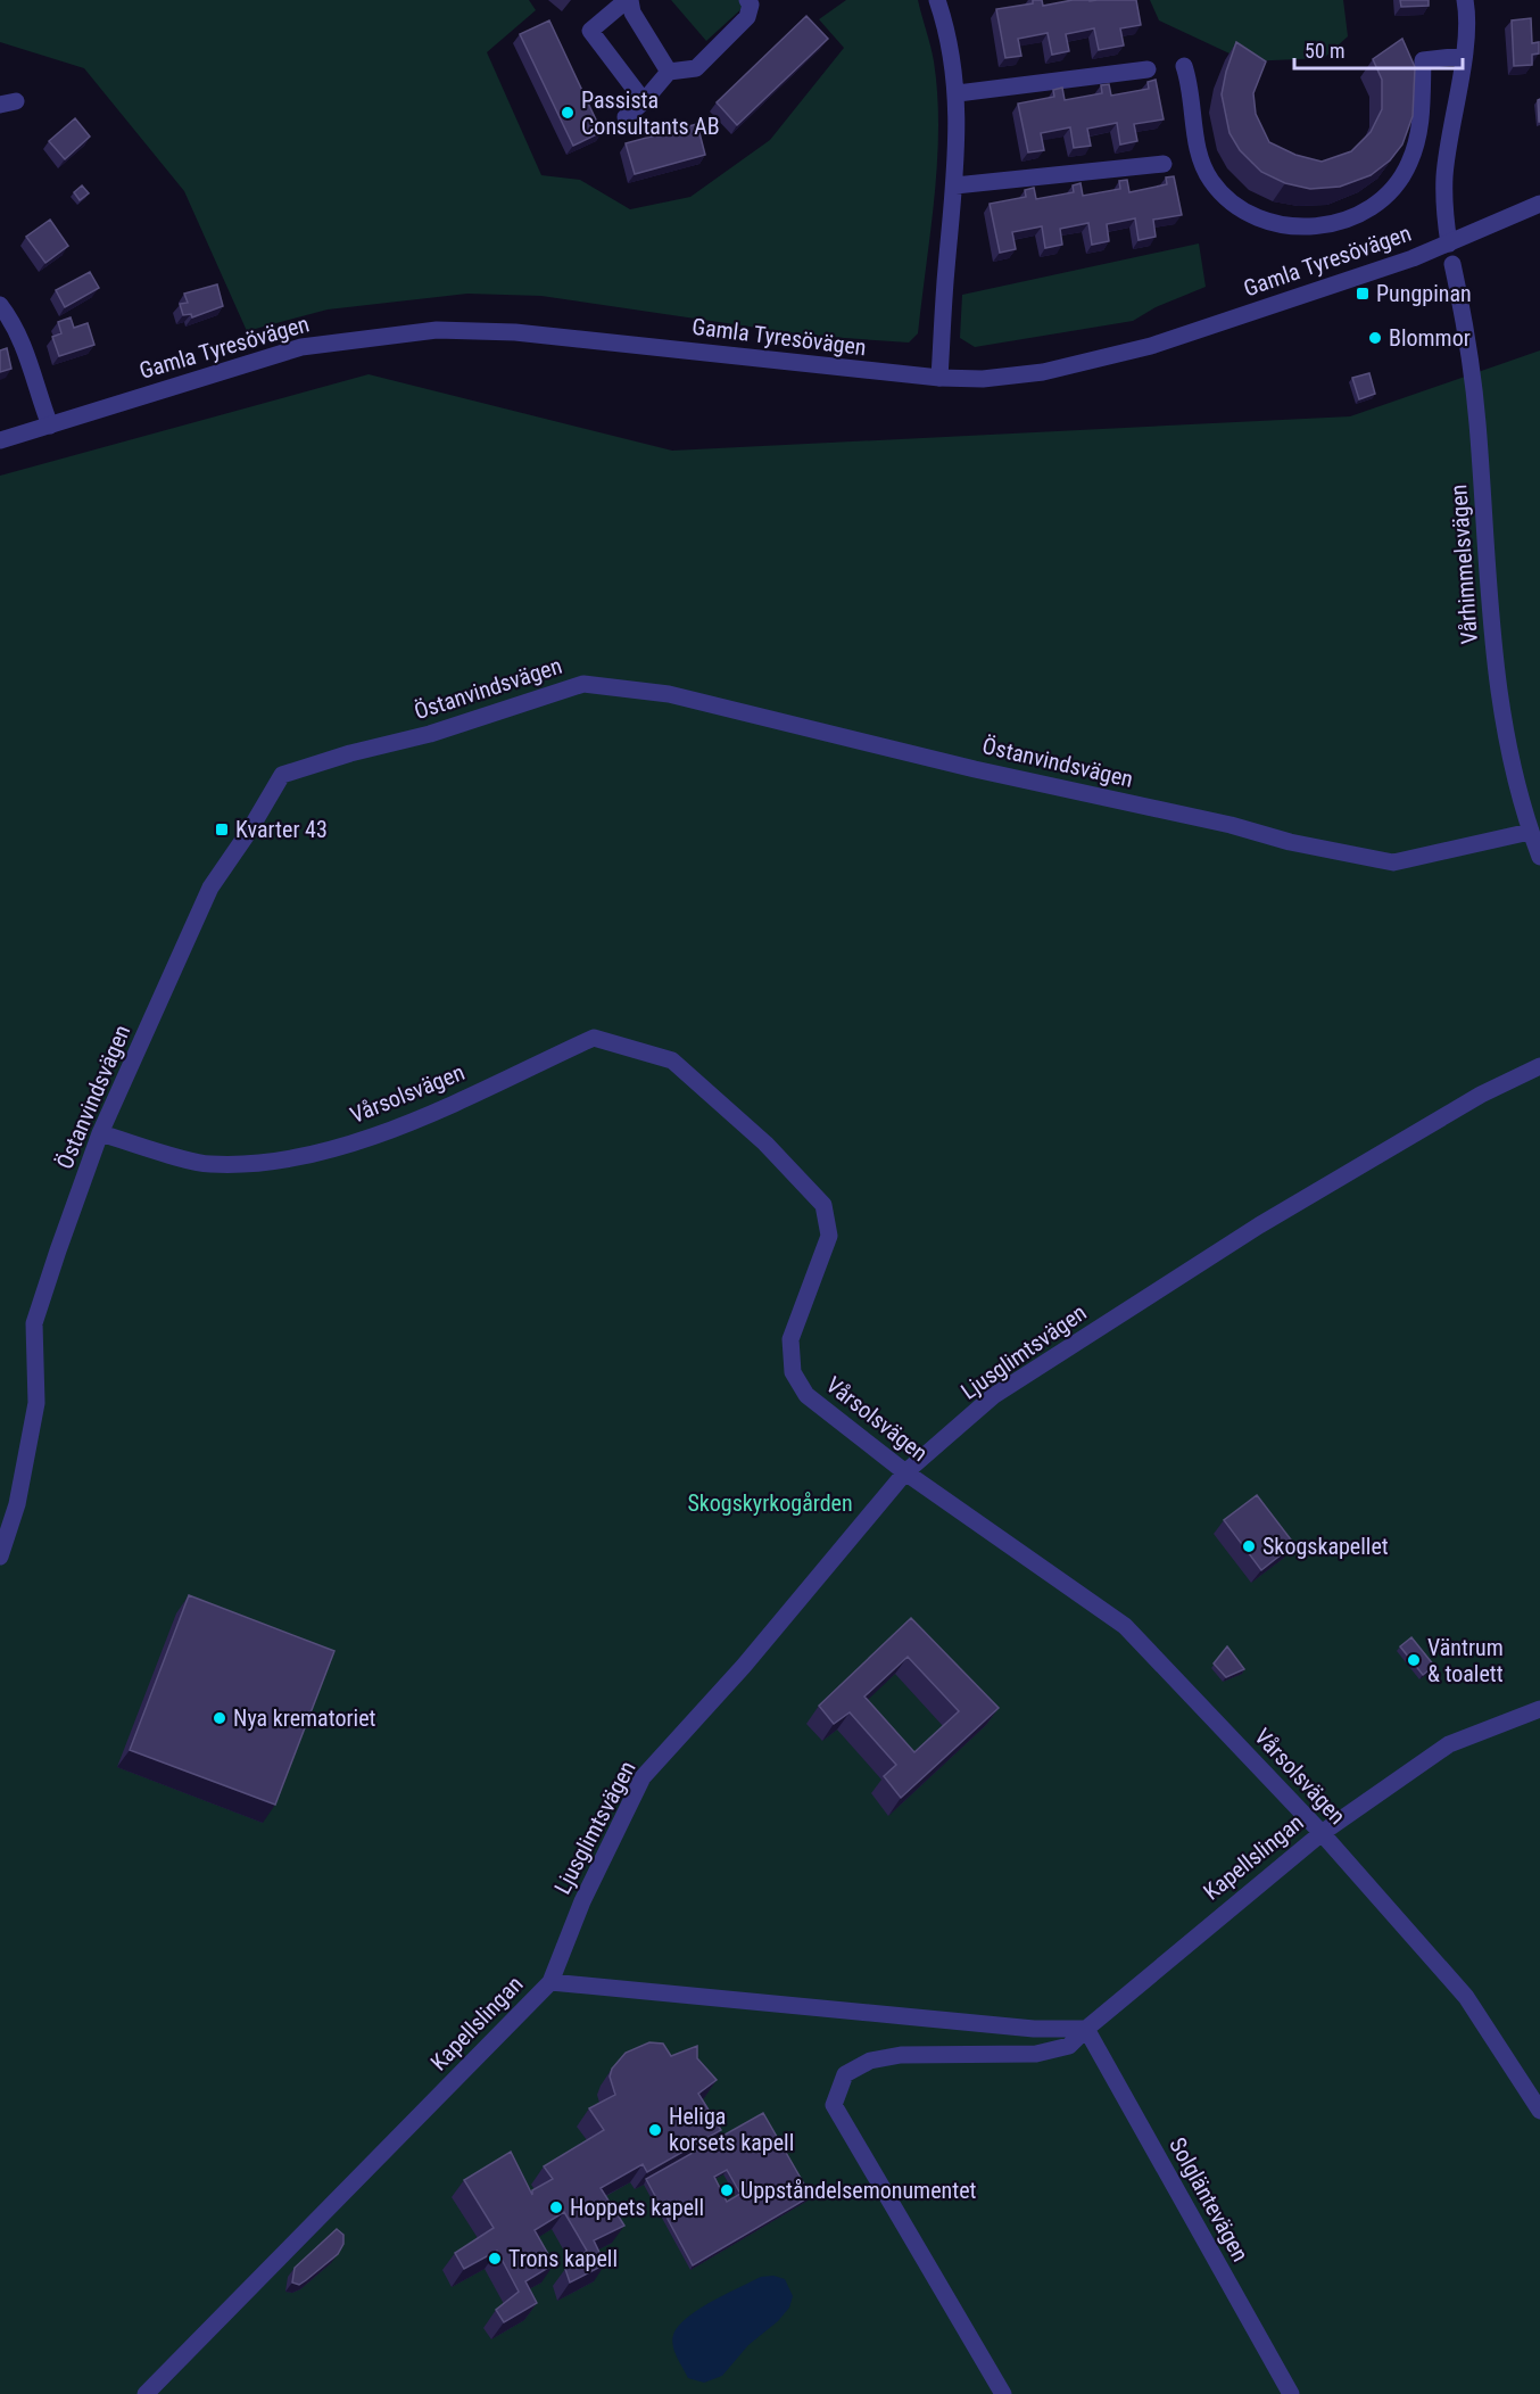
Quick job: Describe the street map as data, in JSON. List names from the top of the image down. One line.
{"streets":{"street":["Gamla Tyresövägen","Vårhimmelsvägen","Östanvindsvägen","Vårsolsvägen","Ljusglimtsvägen","Kapellslingan","Solgläntevägen"]},"crossings":[["Vårhimmelsvägen","Östanvindsvägen"],["Östanvindsvägen","Vårsolsvägen"],["Vårsolsvägen","Ljusglimtsvägen"],["Vårsolsvägen","Kapellslingan"],["Ljusglimtsvägen","Kapellslingan"],["Kapellslingan","Solgläntevägen"]],"parks":["Skogskyrkogården"],"places":{"other":["Passista Consultants AB","Blommor","Skogskapellet","Väntrum & toalett","Nya krematoriet","Heliga korsets kapell","Uppståndelsemonumentet","Hoppets kapell","Trons kapell"],"transit":["Pungpinan","Kvarter 43"]},"scale_bar":"50 m"}
